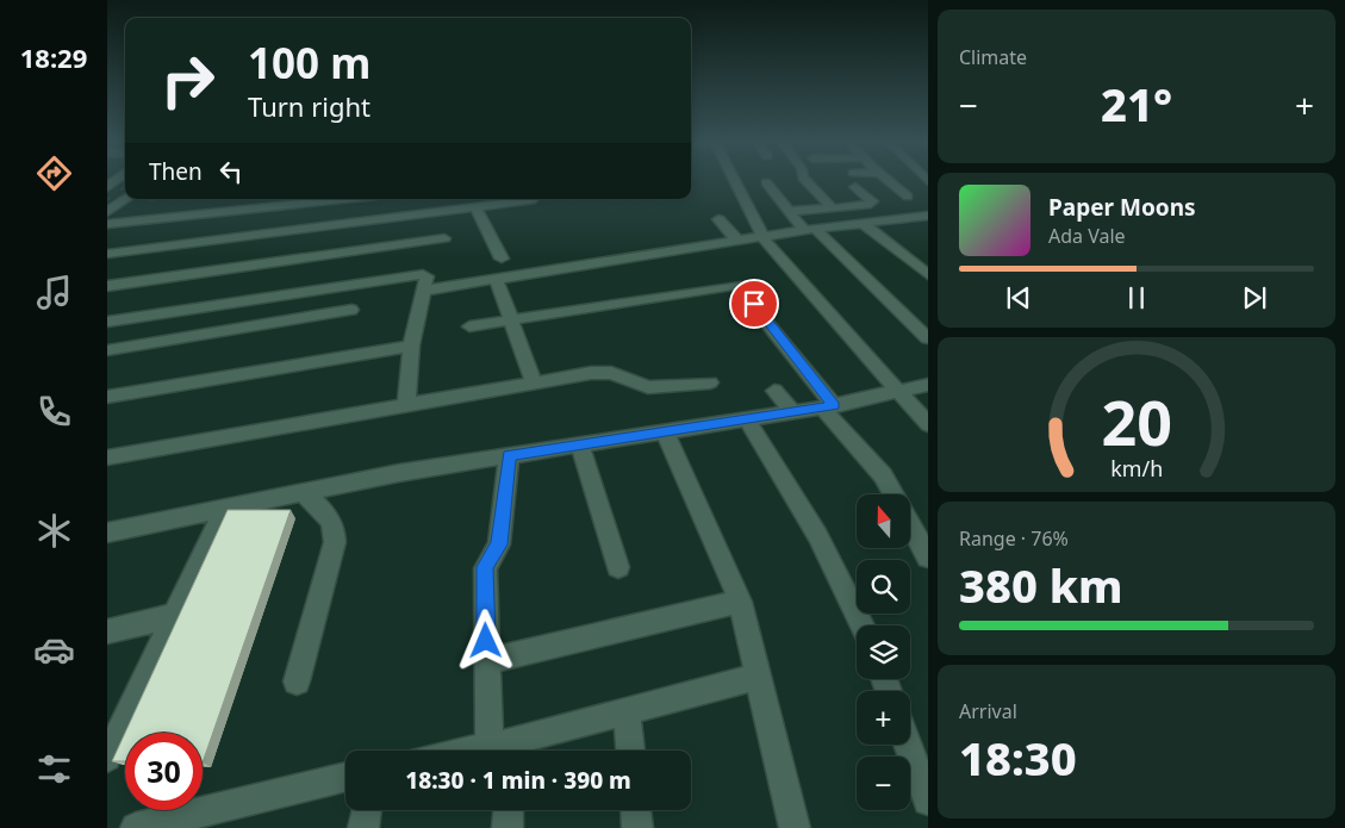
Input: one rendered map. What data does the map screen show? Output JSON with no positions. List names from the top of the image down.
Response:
{
  "north": "top",
  "page": {
    "tabs": "18:29",
    "tile": [
      "Climate",
      ["Range · 76%", "380 km"],
      ["Arrival", "18:30"]
    ],
    "turn": ["100 m", "Turn right"],
    "heat": ["−", "21°", "+"],
    "then": "Then",
    "song": ["Paper Moons", "Ada Vale"],
    "map_buttons": ["+", "−"],
    "limit": "30",
    "trip": "18:30 · 1 min · 390 m",
    "gauge": ["20", "km/h"]
  }
}
